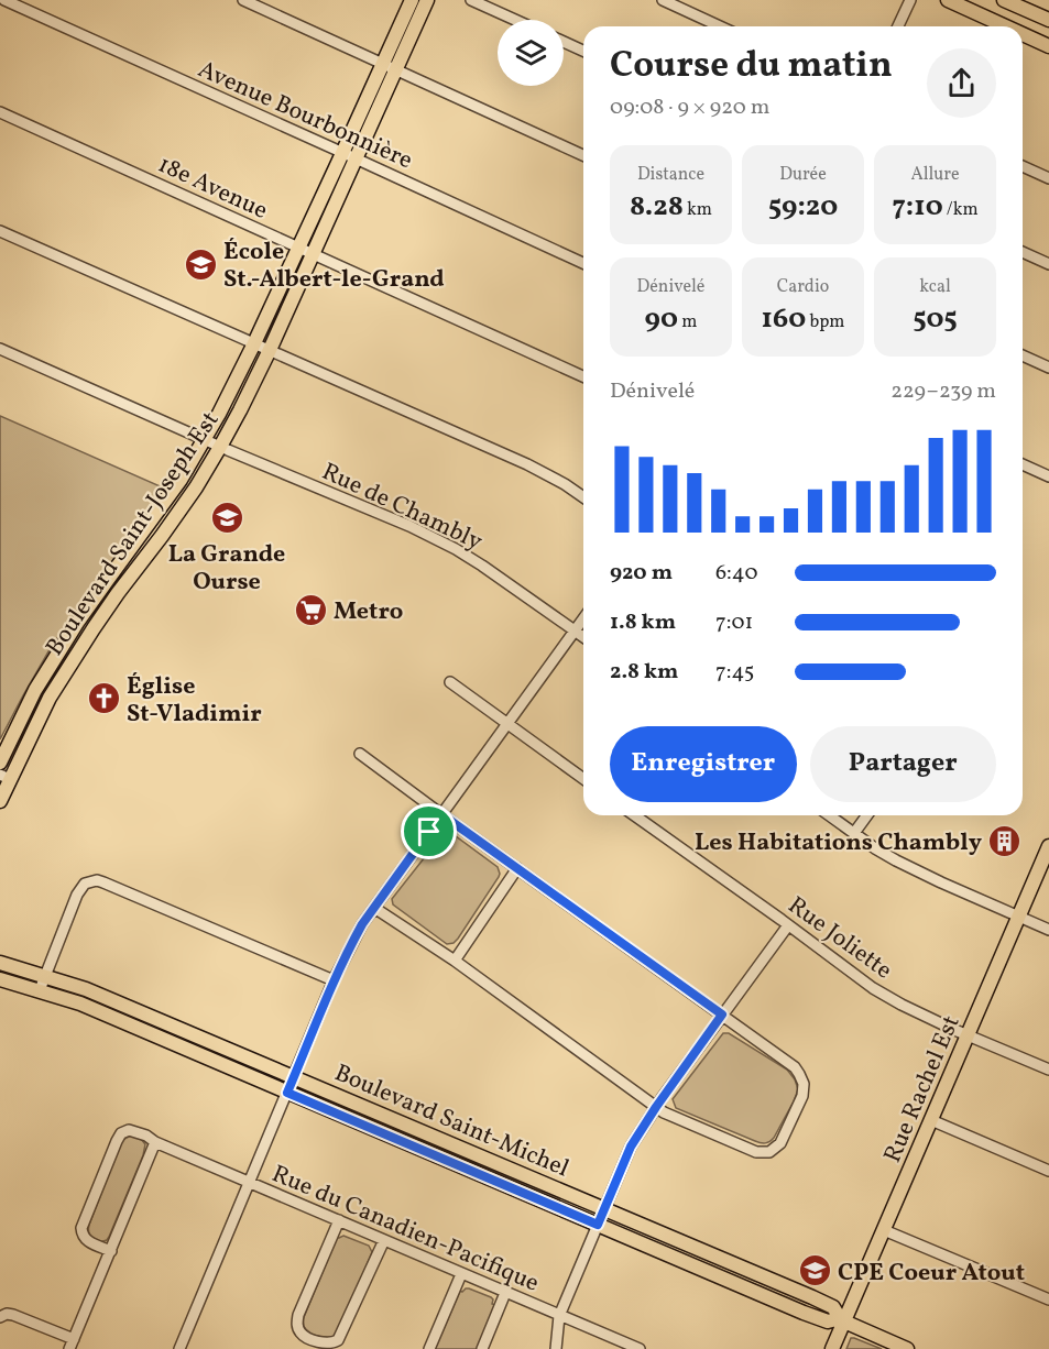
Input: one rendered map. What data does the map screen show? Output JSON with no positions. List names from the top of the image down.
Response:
{
  "streets": {
    "main road": ["Boulevard Saint-Joseph Est", "Rue Rachel Est", "Boulevard Saint-Michel"],
    "street": [
      "Avenue Bourbonnière",
      "18e Avenue",
      "Rue de Chambly",
      "Rue Joliette",
      "Rue du Canadien-Pacifique"
    ]
  },
  "crossings": [
    ["Avenue Bourbonnière", "Boulevard Saint-Joseph Est"],
    ["18e Avenue", "Boulevard Saint-Joseph Est"],
    ["Rue de Chambly", "Boulevard Saint-Joseph Est"],
    ["Rue Joliette", "Rue Rachel Est"],
    ["Rue Rachel Est", "Boulevard Saint-Michel"]
  ],
  "places": {
    "school or university": ["École St.-Albert-le-Grand", "La Grande Ourse", "CPE Coeur Atout"],
    "supermarket": ["Metro"],
    "church": ["Église St-Vladimir"],
    "building": ["Les Habitations Chambly"]
  },
  "page": {
    "heading": ["Course du matin", "09:08 · 9 × 920 m"],
    "stats": [
      ["Distance", "8.28 km"],
      ["Durée", "59:20"],
      ["Allure", "7:10 /km"],
      ["Dénivelé", "90 m"],
      ["Cardio", "160 bpm"],
      ["kcal", "505"]
    ],
    "chart": ["Dénivelé", "229–239 m"],
    "list": [
      {
        "name": "920 m",
        "note": "6:40"
      },
      {
        "name": "1.8 km",
        "note": "7:01"
      },
      {
        "name": "2.8 km",
        "note": "7:45"
      }
    ],
    "buttons": ["Enregistrer", "Partager"]
  }
}
